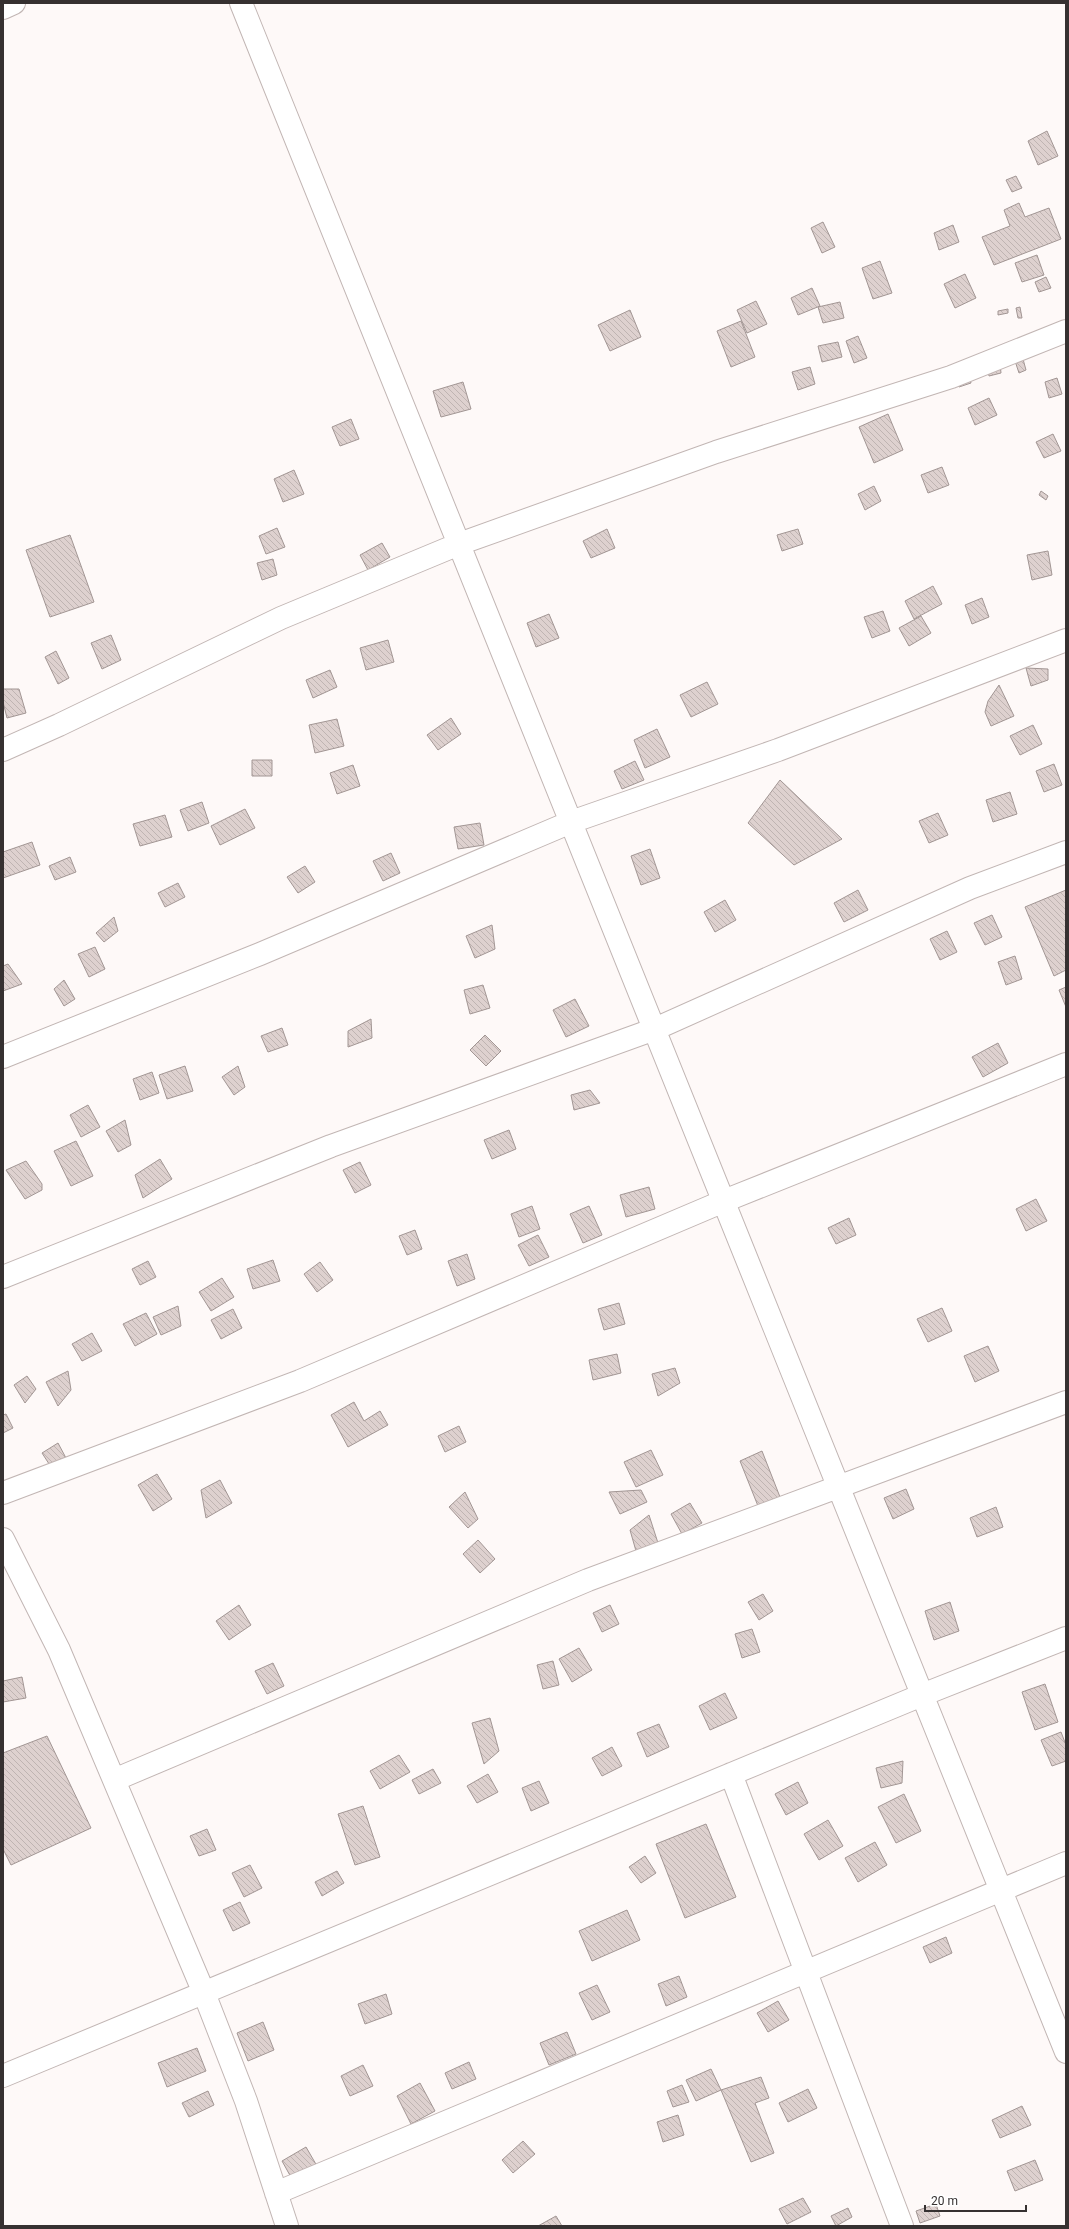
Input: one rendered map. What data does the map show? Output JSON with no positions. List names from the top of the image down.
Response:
{
  "scale_bar": "20 m"
}
